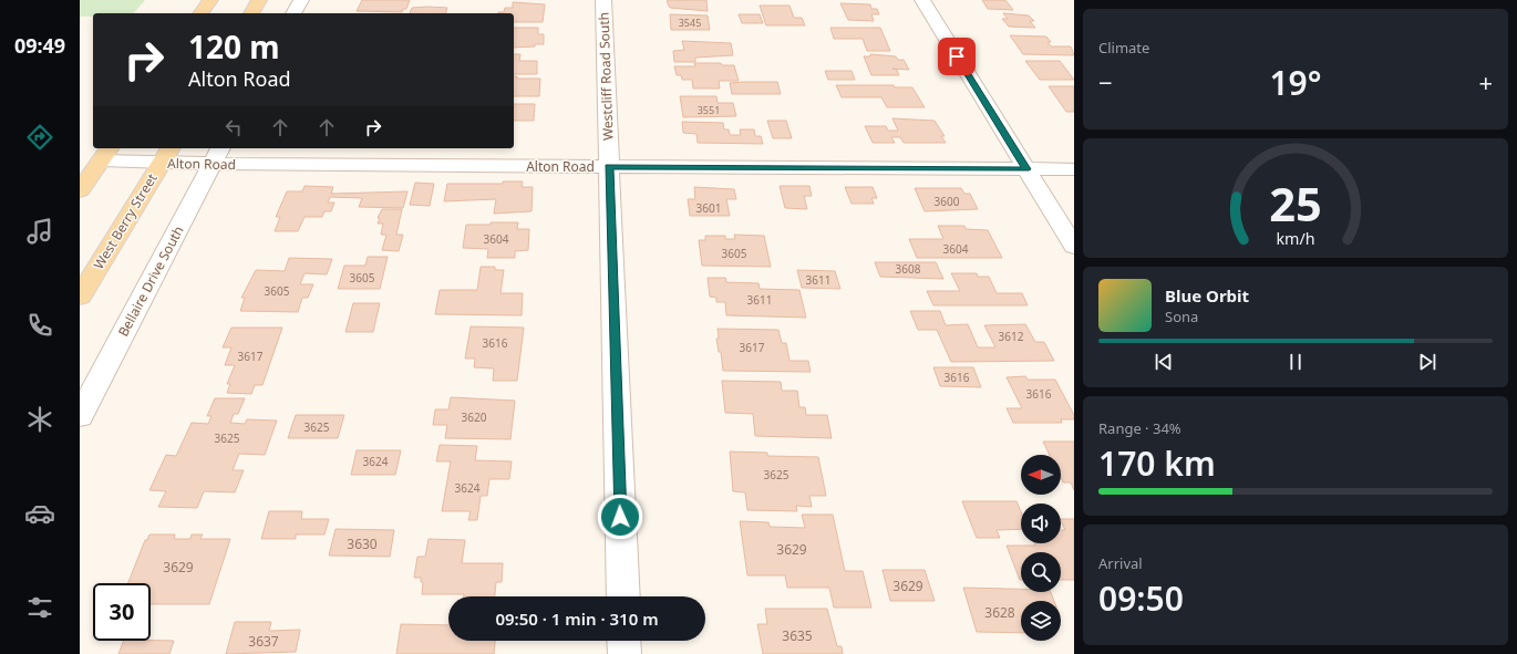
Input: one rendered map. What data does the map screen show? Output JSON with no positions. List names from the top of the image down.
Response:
{
  "streets": {
    "main road": ["West Berry Street"],
    "street": ["Westcliff Road South", "Alton Road", "Bellaire Drive South"]
  },
  "crossings": [
    ["Westcliff Road South", "Alton Road"],
    ["Alton Road", "West Berry Street"],
    ["Alton Road", "Bellaire Drive South"]
  ],
  "house_numbers": [
    "3545",
    "3551",
    "3600",
    "3601",
    "3604",
    "3604",
    "3605",
    "3608",
    "3605",
    "3611",
    "3605",
    "3611",
    "3612",
    "3616",
    "3617",
    "3617",
    "3616",
    "3616",
    "3620",
    "3625",
    "3625",
    "3624",
    "3625",
    "3624",
    "3630",
    "3629",
    "3629",
    "3629",
    "3628",
    "3635",
    "3637"
  ],
  "north": "left",
  "page": {
    "tabs": "09:49",
    "tile": [
      "Climate",
      ["Range · 34%", "170 km"],
      ["Arrival", "09:50"]
    ],
    "turn": ["120 m", "Alton Road"],
    "heat": ["−", "19°", "+"],
    "song": ["Blue Orbit", "Sona"],
    "limit": "30",
    "trip": "09:50 · 1 min · 310 m",
    "gauge": ["25", "km/h"]
  }
}
